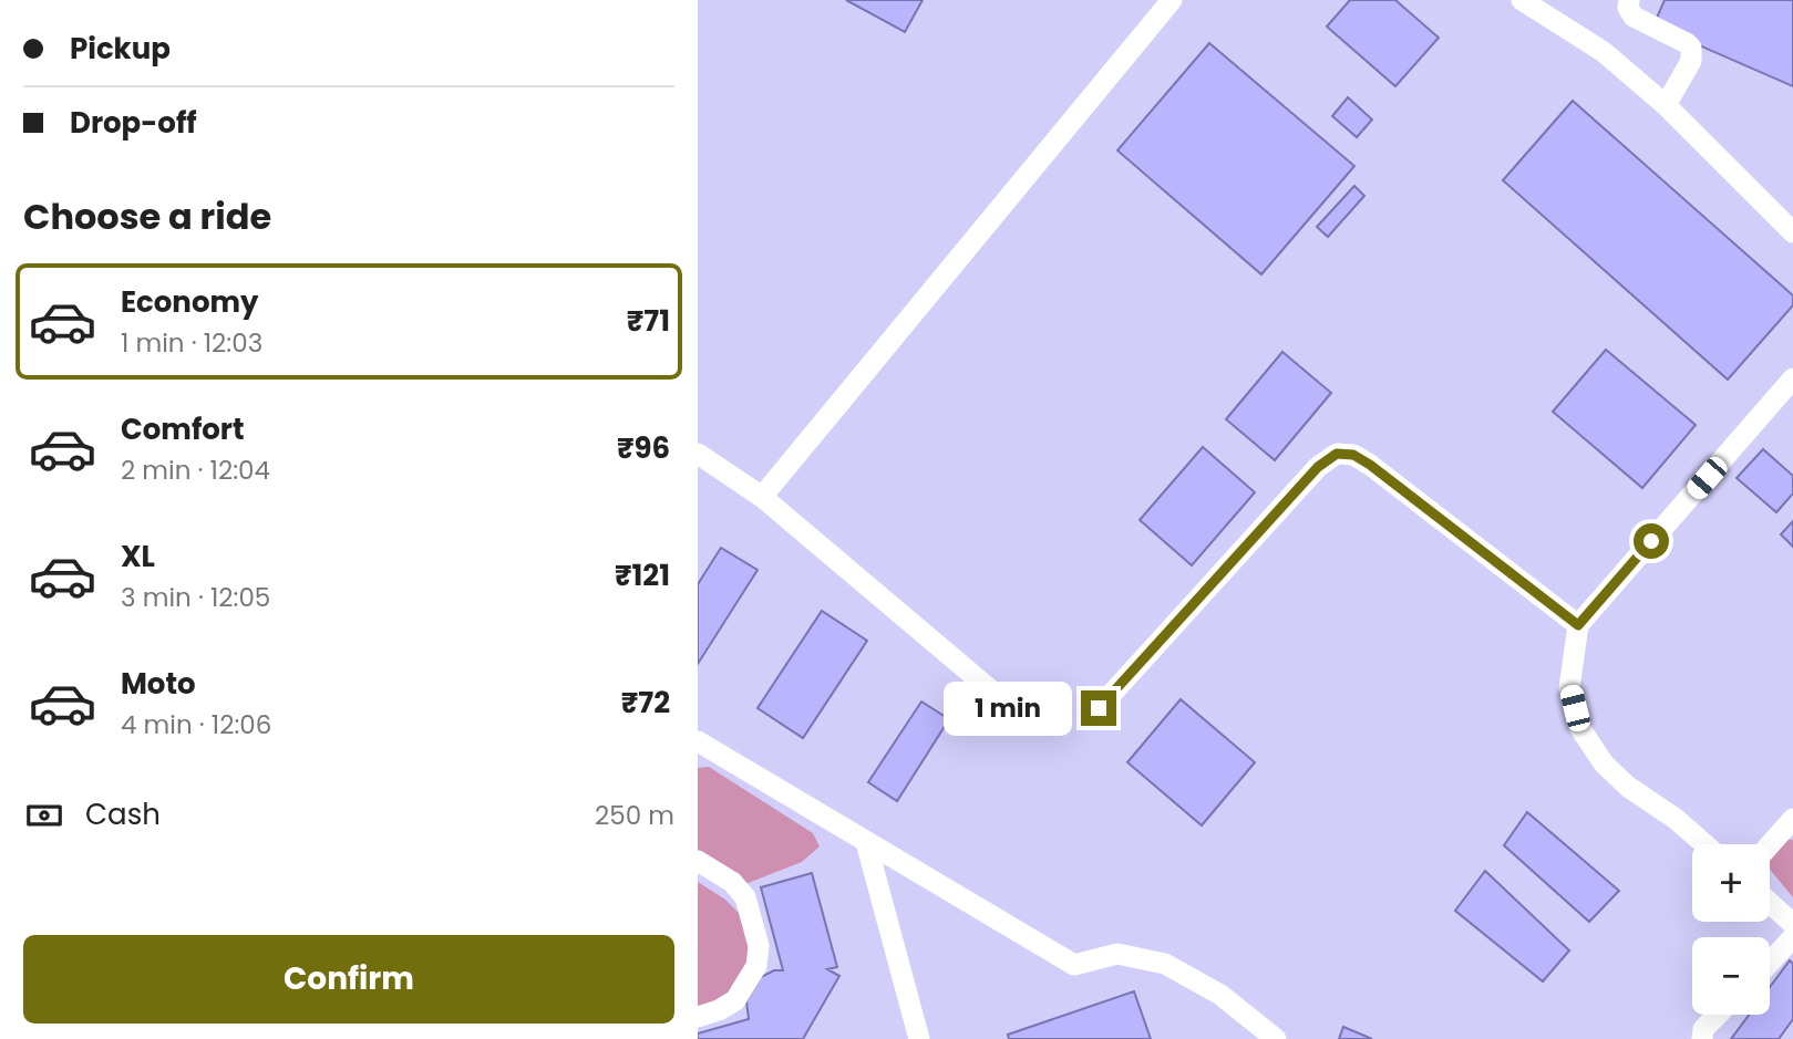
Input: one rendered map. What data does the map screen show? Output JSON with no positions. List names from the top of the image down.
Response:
{
  "page": {
    "banner": ["Pickup", "Drop-off"],
    "heading": "Choose a ride",
    "list": [
      {
        "name": "Economy",
        "note": "1 min · 12:03",
        "value": "₹71"
      },
      {
        "name": "Comfort",
        "note": "2 min · 12:04",
        "value": "₹96"
      },
      {
        "name": "XL",
        "note": "3 min · 12:05",
        "value": "₹121"
      },
      {
        "name": "Moto",
        "note": "4 min · 12:06",
        "value": "₹72"
      }
    ],
    "bubble": "1 min",
    "pay": ["Cash", "250 m"],
    "map_buttons": ["+", "−"],
    "buttons": "Confirm"
  }
}
